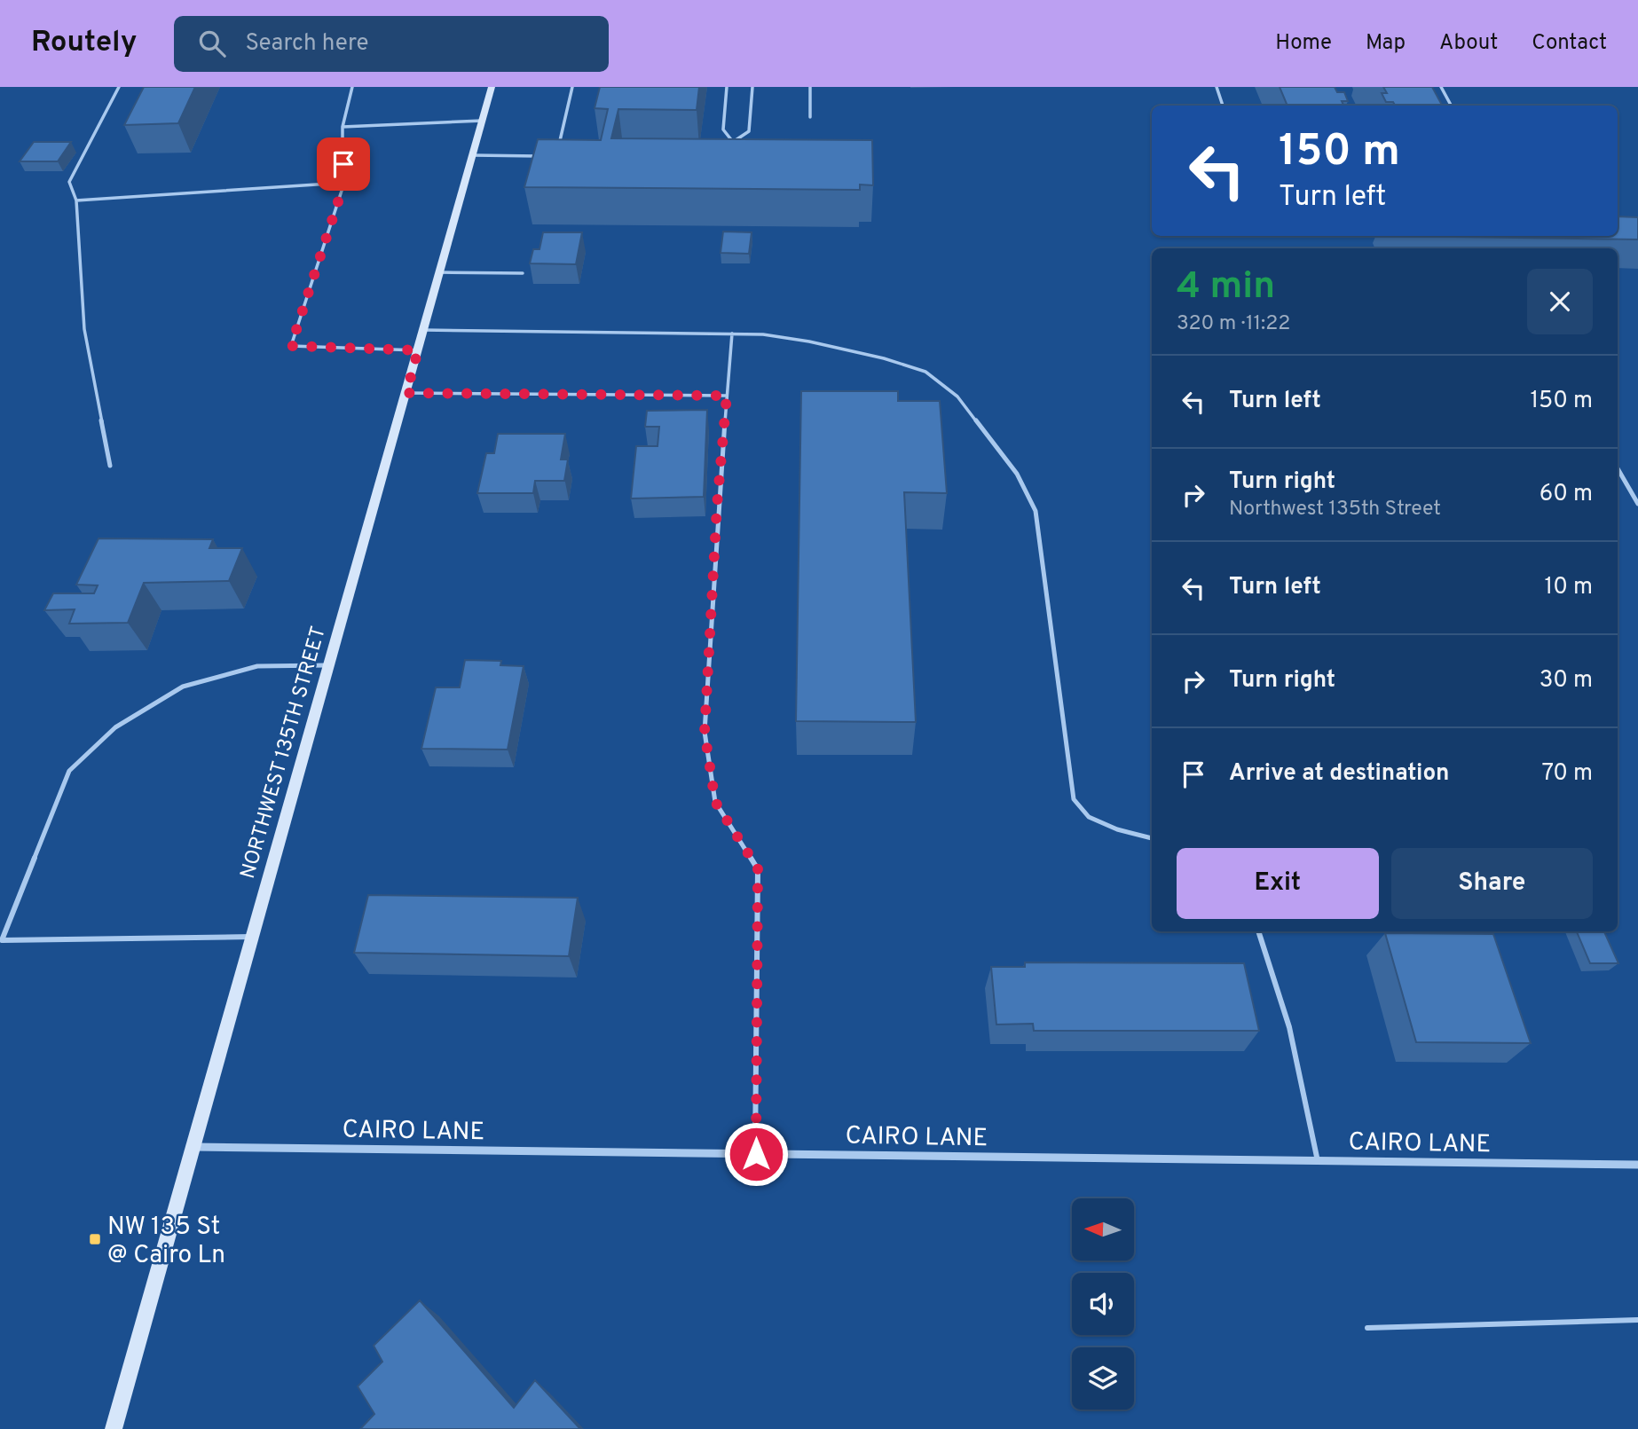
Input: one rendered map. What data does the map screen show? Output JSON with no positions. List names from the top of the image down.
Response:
{
  "streets": {
    "main road": ["NORTHWEST 135TH STREET"],
    "street": ["CAIRO LANE"]
  },
  "crossings": [
    ["NORTHWEST 135TH STREET", "CAIRO LANE"]
  ],
  "places": {
    "transit": ["NW 135 St @ Cairo Ln"]
  },
  "north": "left",
  "page": {
    "header": "Routely",
    "search": "Search here",
    "nav": [
      "Home",
      "Map",
      "About",
      "Contact"
    ],
    "turn": ["150 m", "Turn left"],
    "heading": ["4 min", "320 m · 11:22"],
    "list": [
      {
        "name": "Turn left",
        "value": "150 m"
      },
      {
        "name": "Turn right",
        "note": "Northwest 135th Street",
        "value": "60 m"
      },
      {
        "name": "Turn left",
        "value": "10 m"
      },
      {
        "name": "Turn right",
        "value": "30 m"
      },
      {
        "name": "Arrive at destination",
        "value": "70 m"
      }
    ],
    "buttons": ["Exit", "Share"]
  }
}
